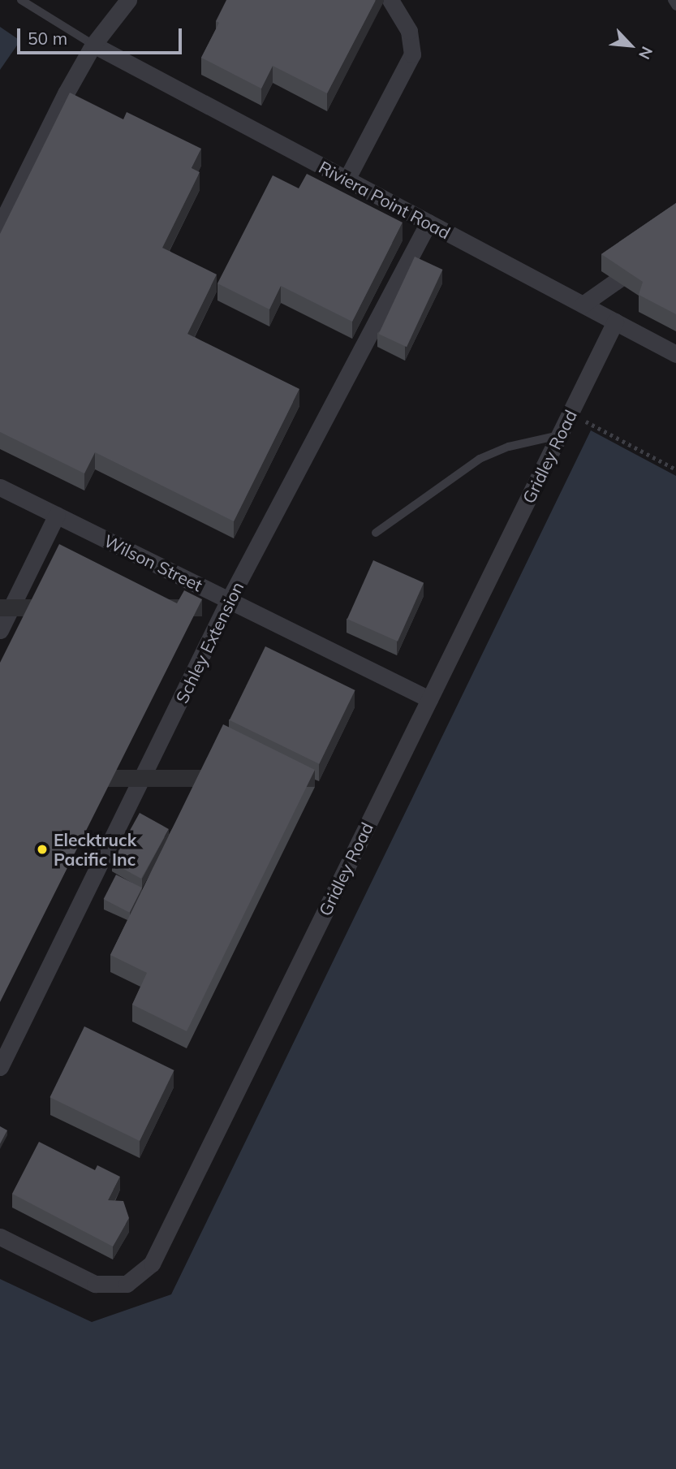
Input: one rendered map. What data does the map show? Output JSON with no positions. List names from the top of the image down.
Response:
{
  "streets": {
    "street": [
      "Riviera Point Road",
      "Gridley Road",
      "Wilson Street",
      "Schley Extension"
    ]
  },
  "crossings": [
    ["Riviera Point Road", "Gridley Road"],
    ["Riviera Point Road", "Schley Extension"],
    ["Gridley Road", "Wilson Street"],
    ["Wilson Street", "Schley Extension"]
  ],
  "places": ["Elecktruck Pacific Inc"],
  "scale_bar": "50 m",
  "north": "bottom right"
}
